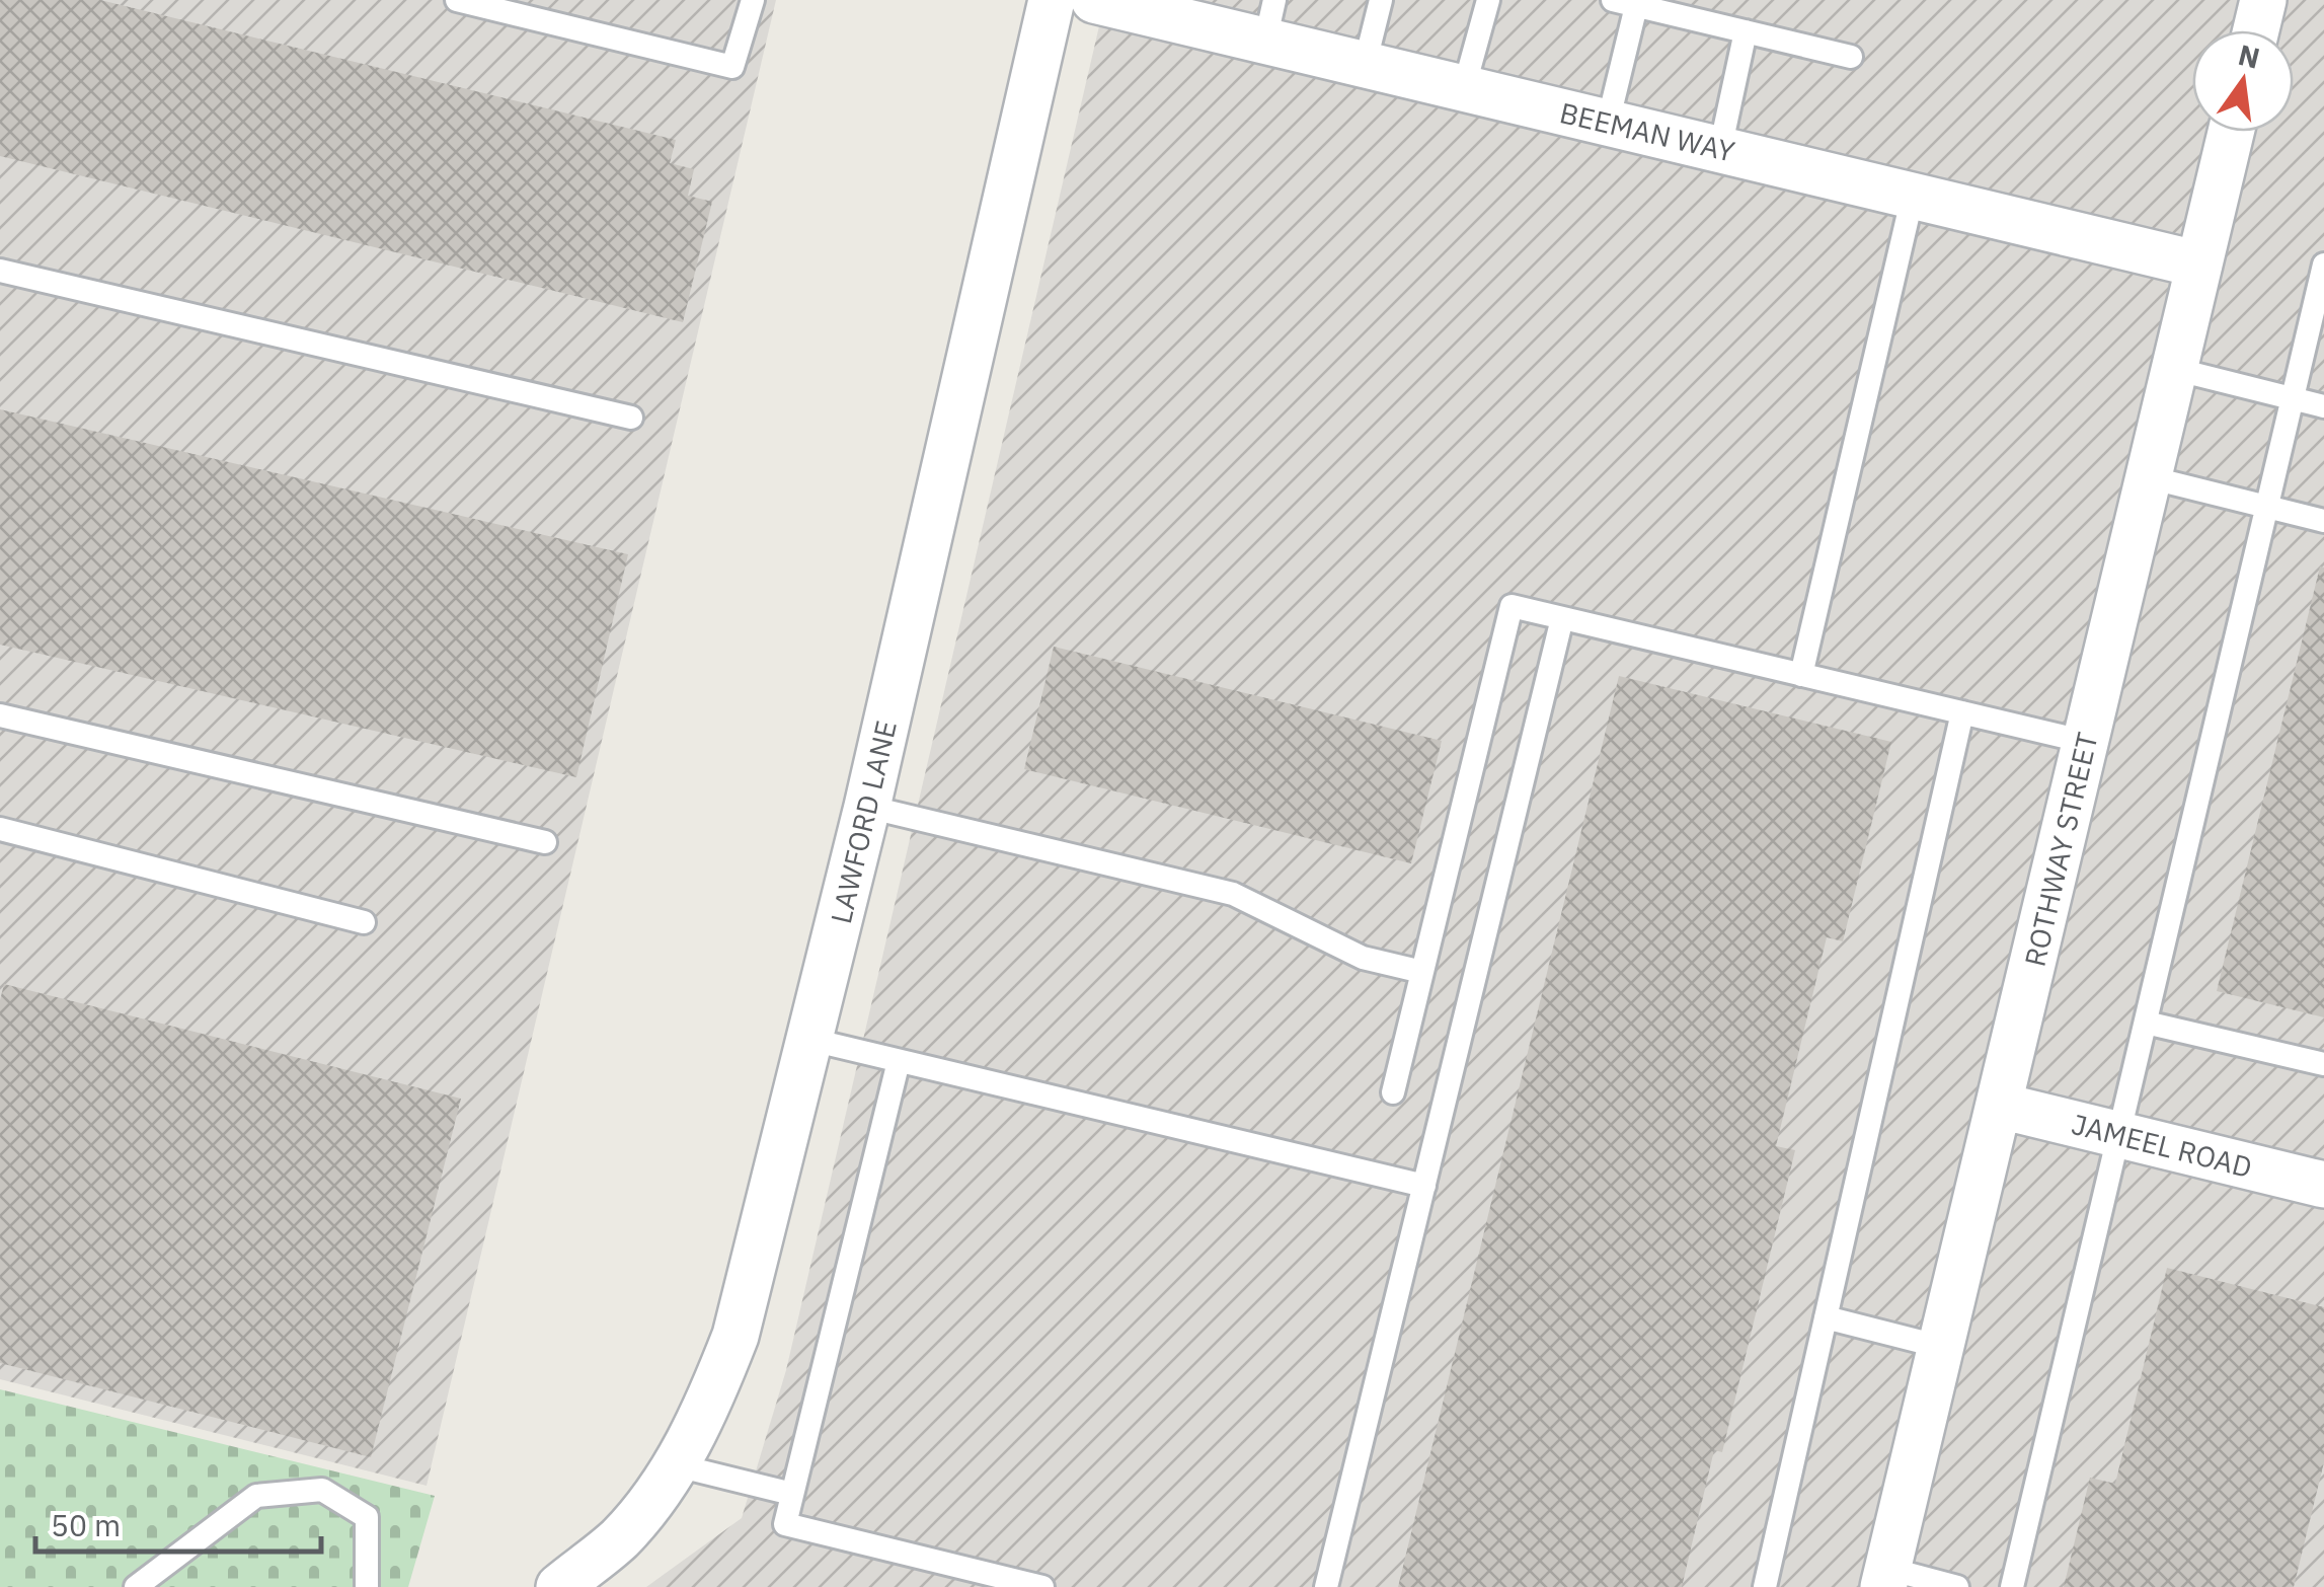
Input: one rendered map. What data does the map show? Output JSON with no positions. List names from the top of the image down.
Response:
{
  "streets": {
    "street": [
      "BEEMAN WAY",
      "LAWFORD LANE",
      "ROTHWAY STREET",
      "JAMEEL ROAD"
    ]
  },
  "crossings": [
    ["BEEMAN WAY", "ROTHWAY STREET"],
    ["ROTHWAY STREET", "JAMEEL ROAD"]
  ],
  "scale_bar": "50 m",
  "north": "top"
}
